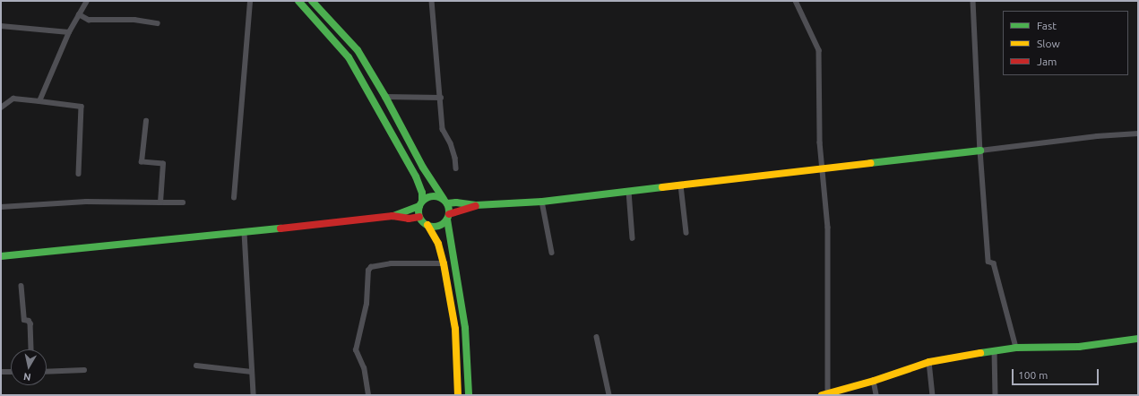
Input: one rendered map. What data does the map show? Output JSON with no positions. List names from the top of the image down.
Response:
{
  "legend": ["Fast", "Slow", "Jam"],
  "scale_bar": "100 m",
  "north": "bottom"
}
